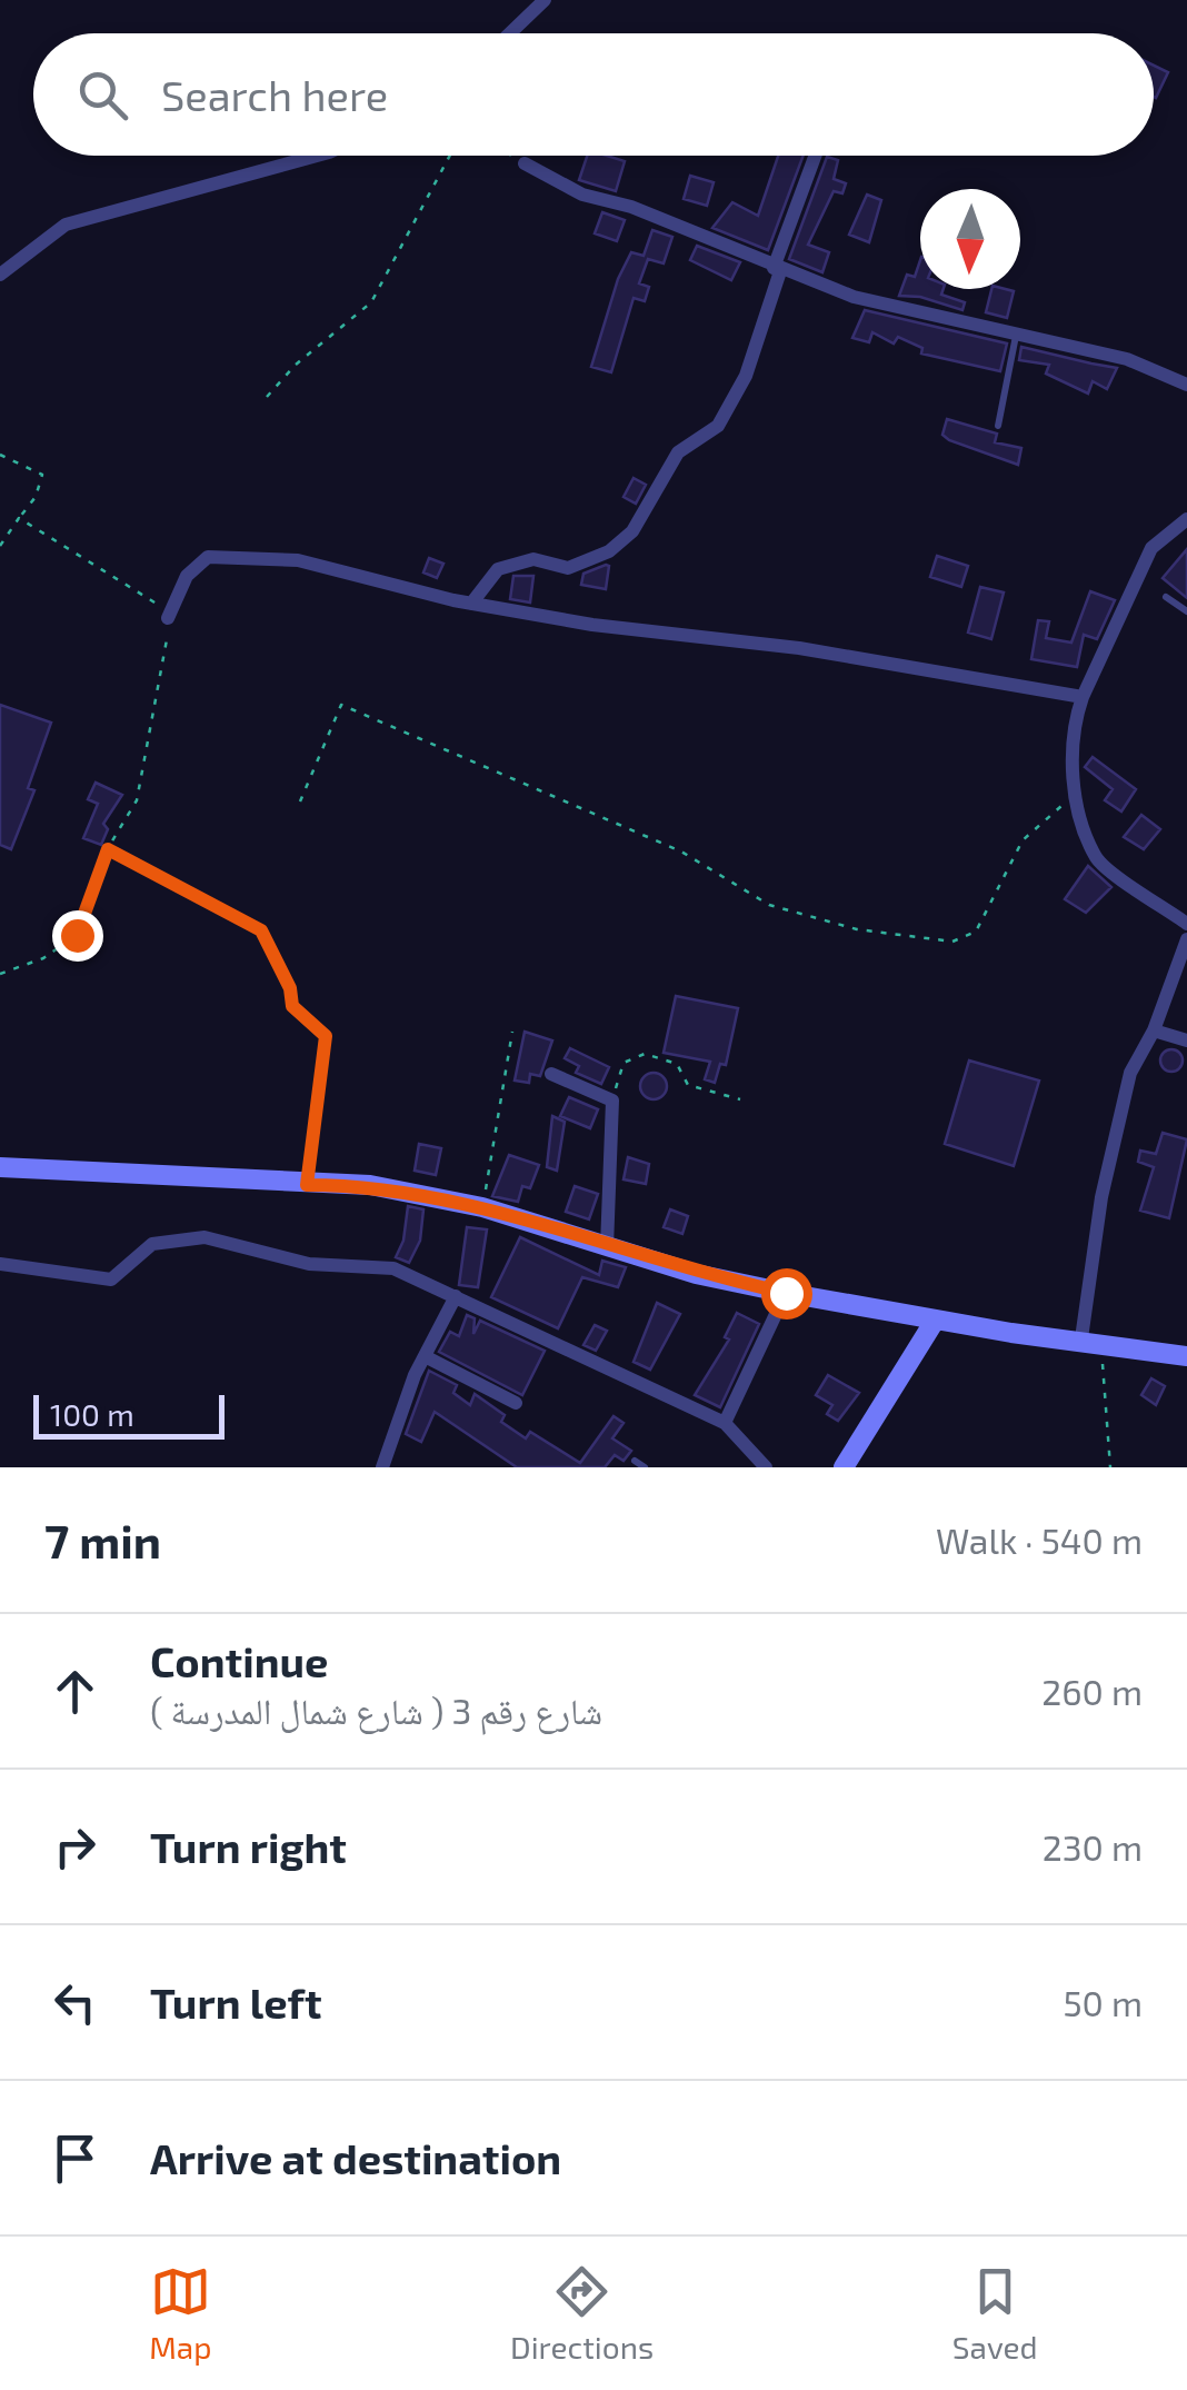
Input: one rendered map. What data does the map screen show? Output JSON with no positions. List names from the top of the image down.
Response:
{
  "scale_bar": "100 m",
  "north": "bottom",
  "page": {
    "search": "Search here",
    "scale": "100 m",
    "heading": ["7 min", "Walk · 540 m"],
    "list": [
      ["Continue", "شارع رقم 3 ( شارع شمال المدرسة )", "260 m"],
      ["Turn right", "230 m"],
      ["Turn left", "50 m"],
      "Arrive at destination"
    ],
    "nav": ["Map", "Directions", "Saved"]
  }
}
